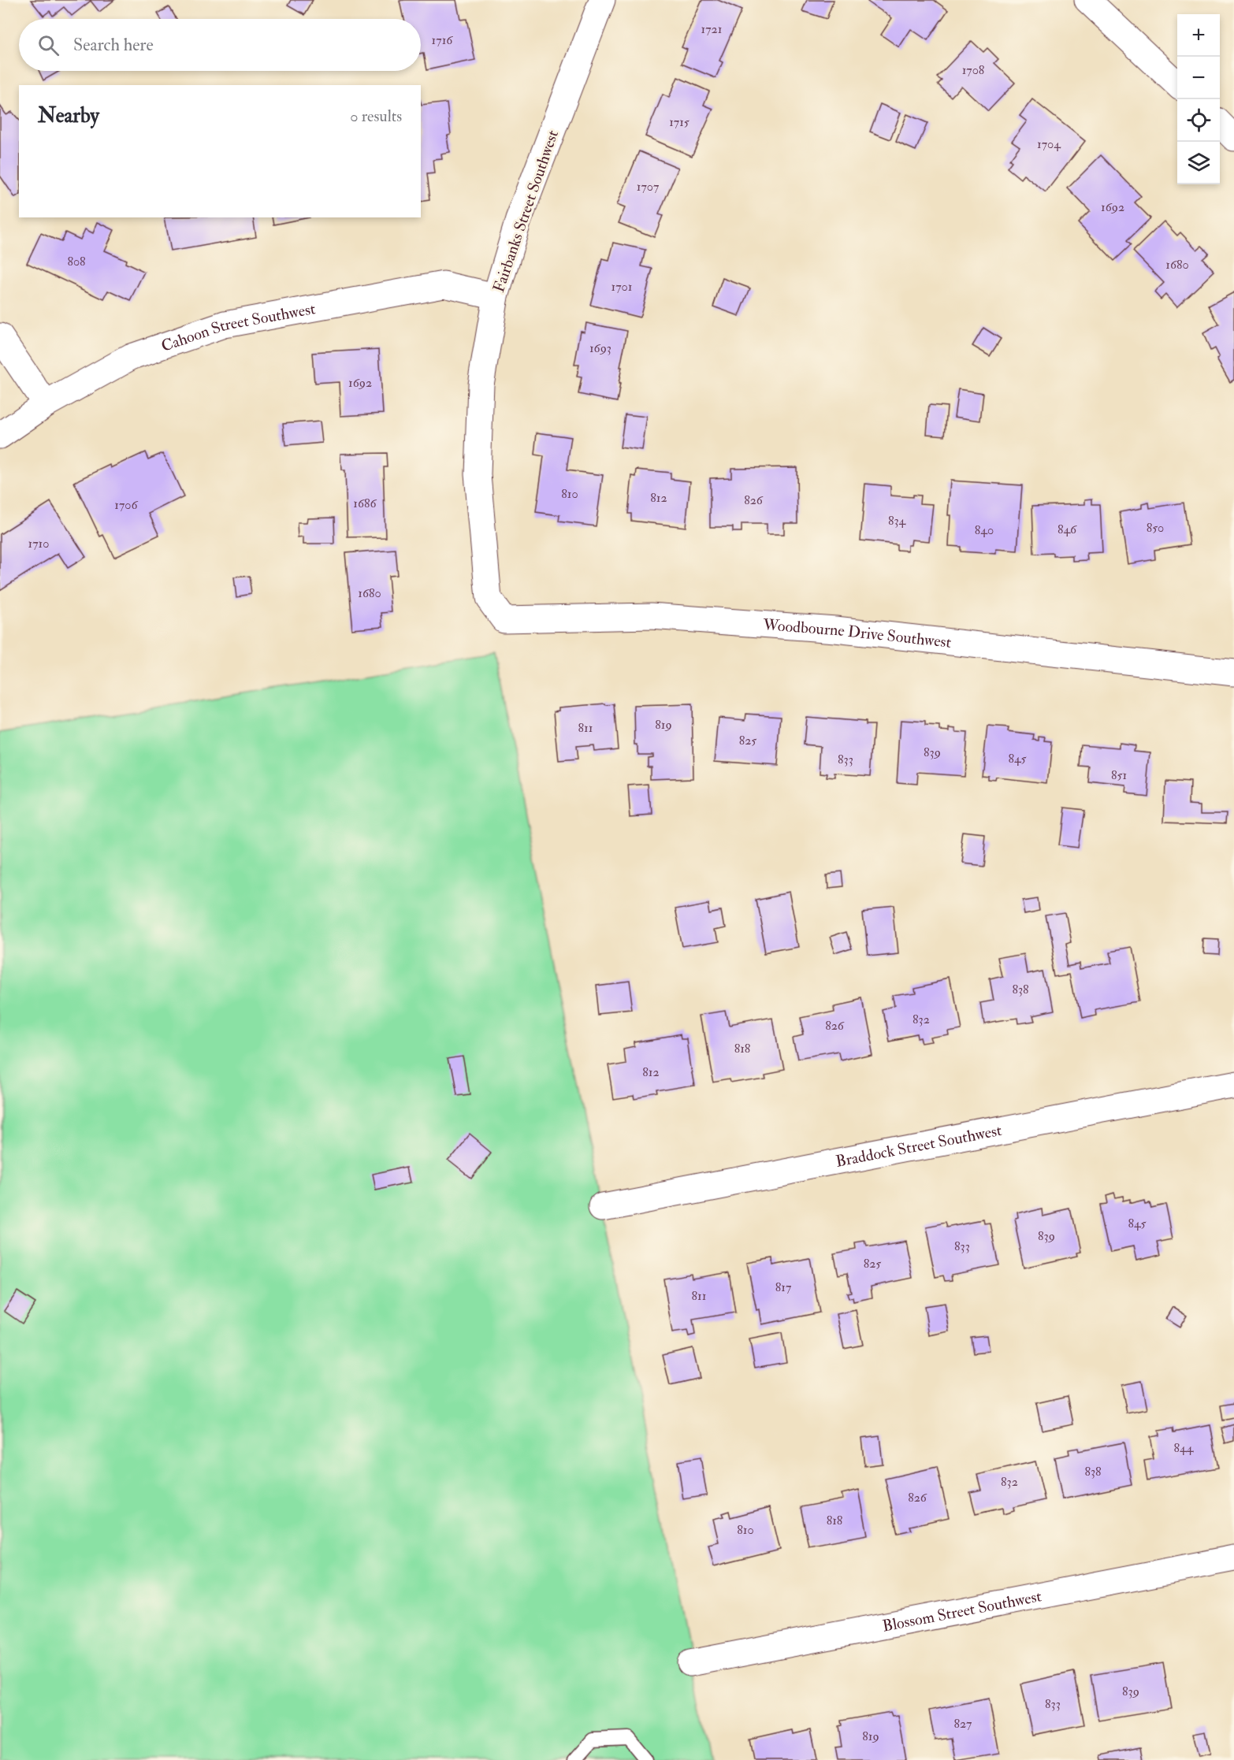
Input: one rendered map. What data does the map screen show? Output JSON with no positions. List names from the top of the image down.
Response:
{
  "streets": {
    "street": [
      "Fairbanks Street Southwest",
      "Cahoon Street Southwest",
      "Woodbourne Drive Southwest",
      "Braddock Street Southwest",
      "Blossom Street Southwest"
    ]
  },
  "crossings": [
    ["Fairbanks Street Southwest", "Cahoon Street Southwest"],
    ["Fairbanks Street Southwest", "Woodbourne Drive Southwest"]
  ],
  "house_numbers": [
    "1721",
    "1716",
    "1708",
    "1715",
    "1704",
    "1707",
    "1692",
    "808",
    "1680",
    "1701",
    "1693",
    "1692",
    "810",
    "812",
    "826",
    "1686",
    "1706",
    "834",
    "850",
    "846",
    "840",
    "1710",
    "1680",
    "819",
    "811",
    "825",
    "839",
    "845",
    "833",
    "851",
    "838",
    "832",
    "826",
    "818",
    "812",
    "845",
    "839",
    "833",
    "825",
    "817",
    "811",
    "844",
    "838",
    "832",
    "826",
    "818",
    "810",
    "839",
    "833",
    "827",
    "819"
  ],
  "page": {
    "map_buttons": ["+", "−"],
    "search": "Search here",
    "heading": ["Nearby", "0 results"]
  }
}
